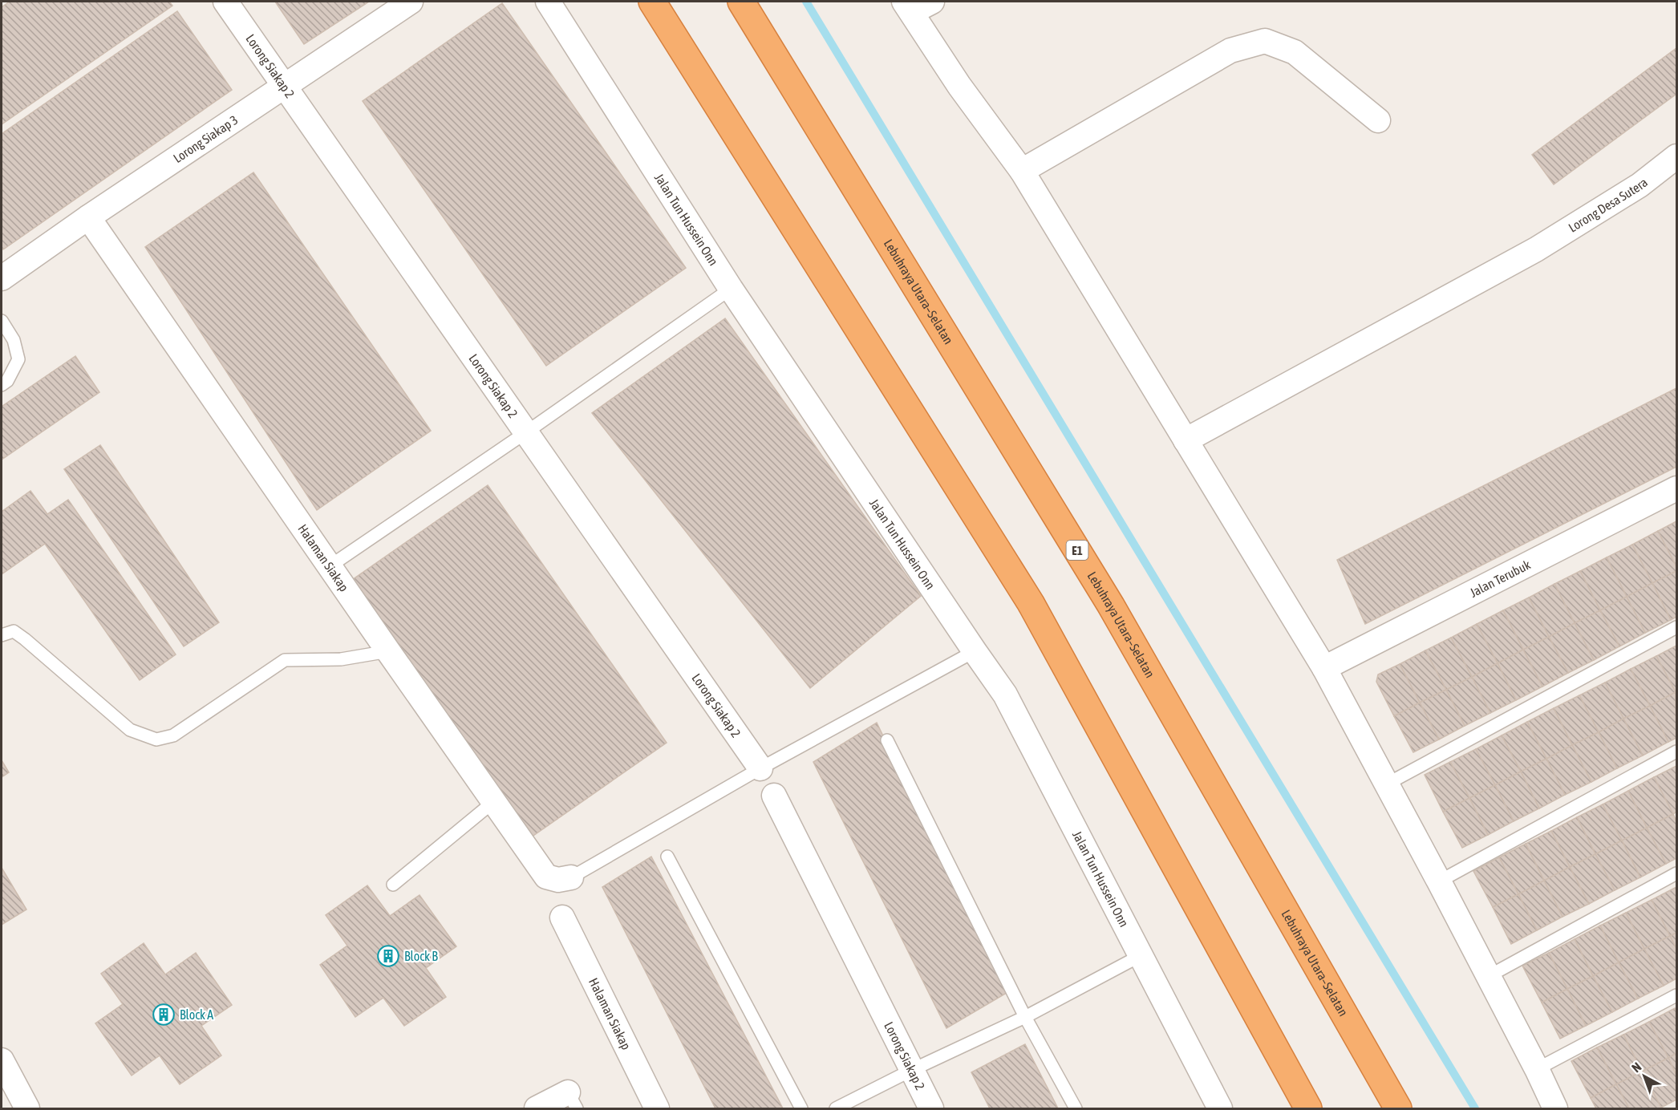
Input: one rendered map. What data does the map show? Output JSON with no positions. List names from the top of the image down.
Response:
{
  "streets": {
    "highway": ["Lebuhraya Utara–Selatan", "E1"],
    "street": [
      "Lorong Siakap 2",
      "Lorong Siakap 3",
      "Lorong Desa Sutera",
      "Jalan Tun Hussein Onn",
      "Halaman Siakap",
      "Jalan Terubuk"
    ]
  },
  "crossings": [
    ["Lorong Siakap 2", "Lorong Siakap 3"],
    ["Lorong Siakap 3", "Halaman Siakap"]
  ],
  "places": {
    "building": ["Block B", "Block A"]
  },
  "north": "top left"
}
